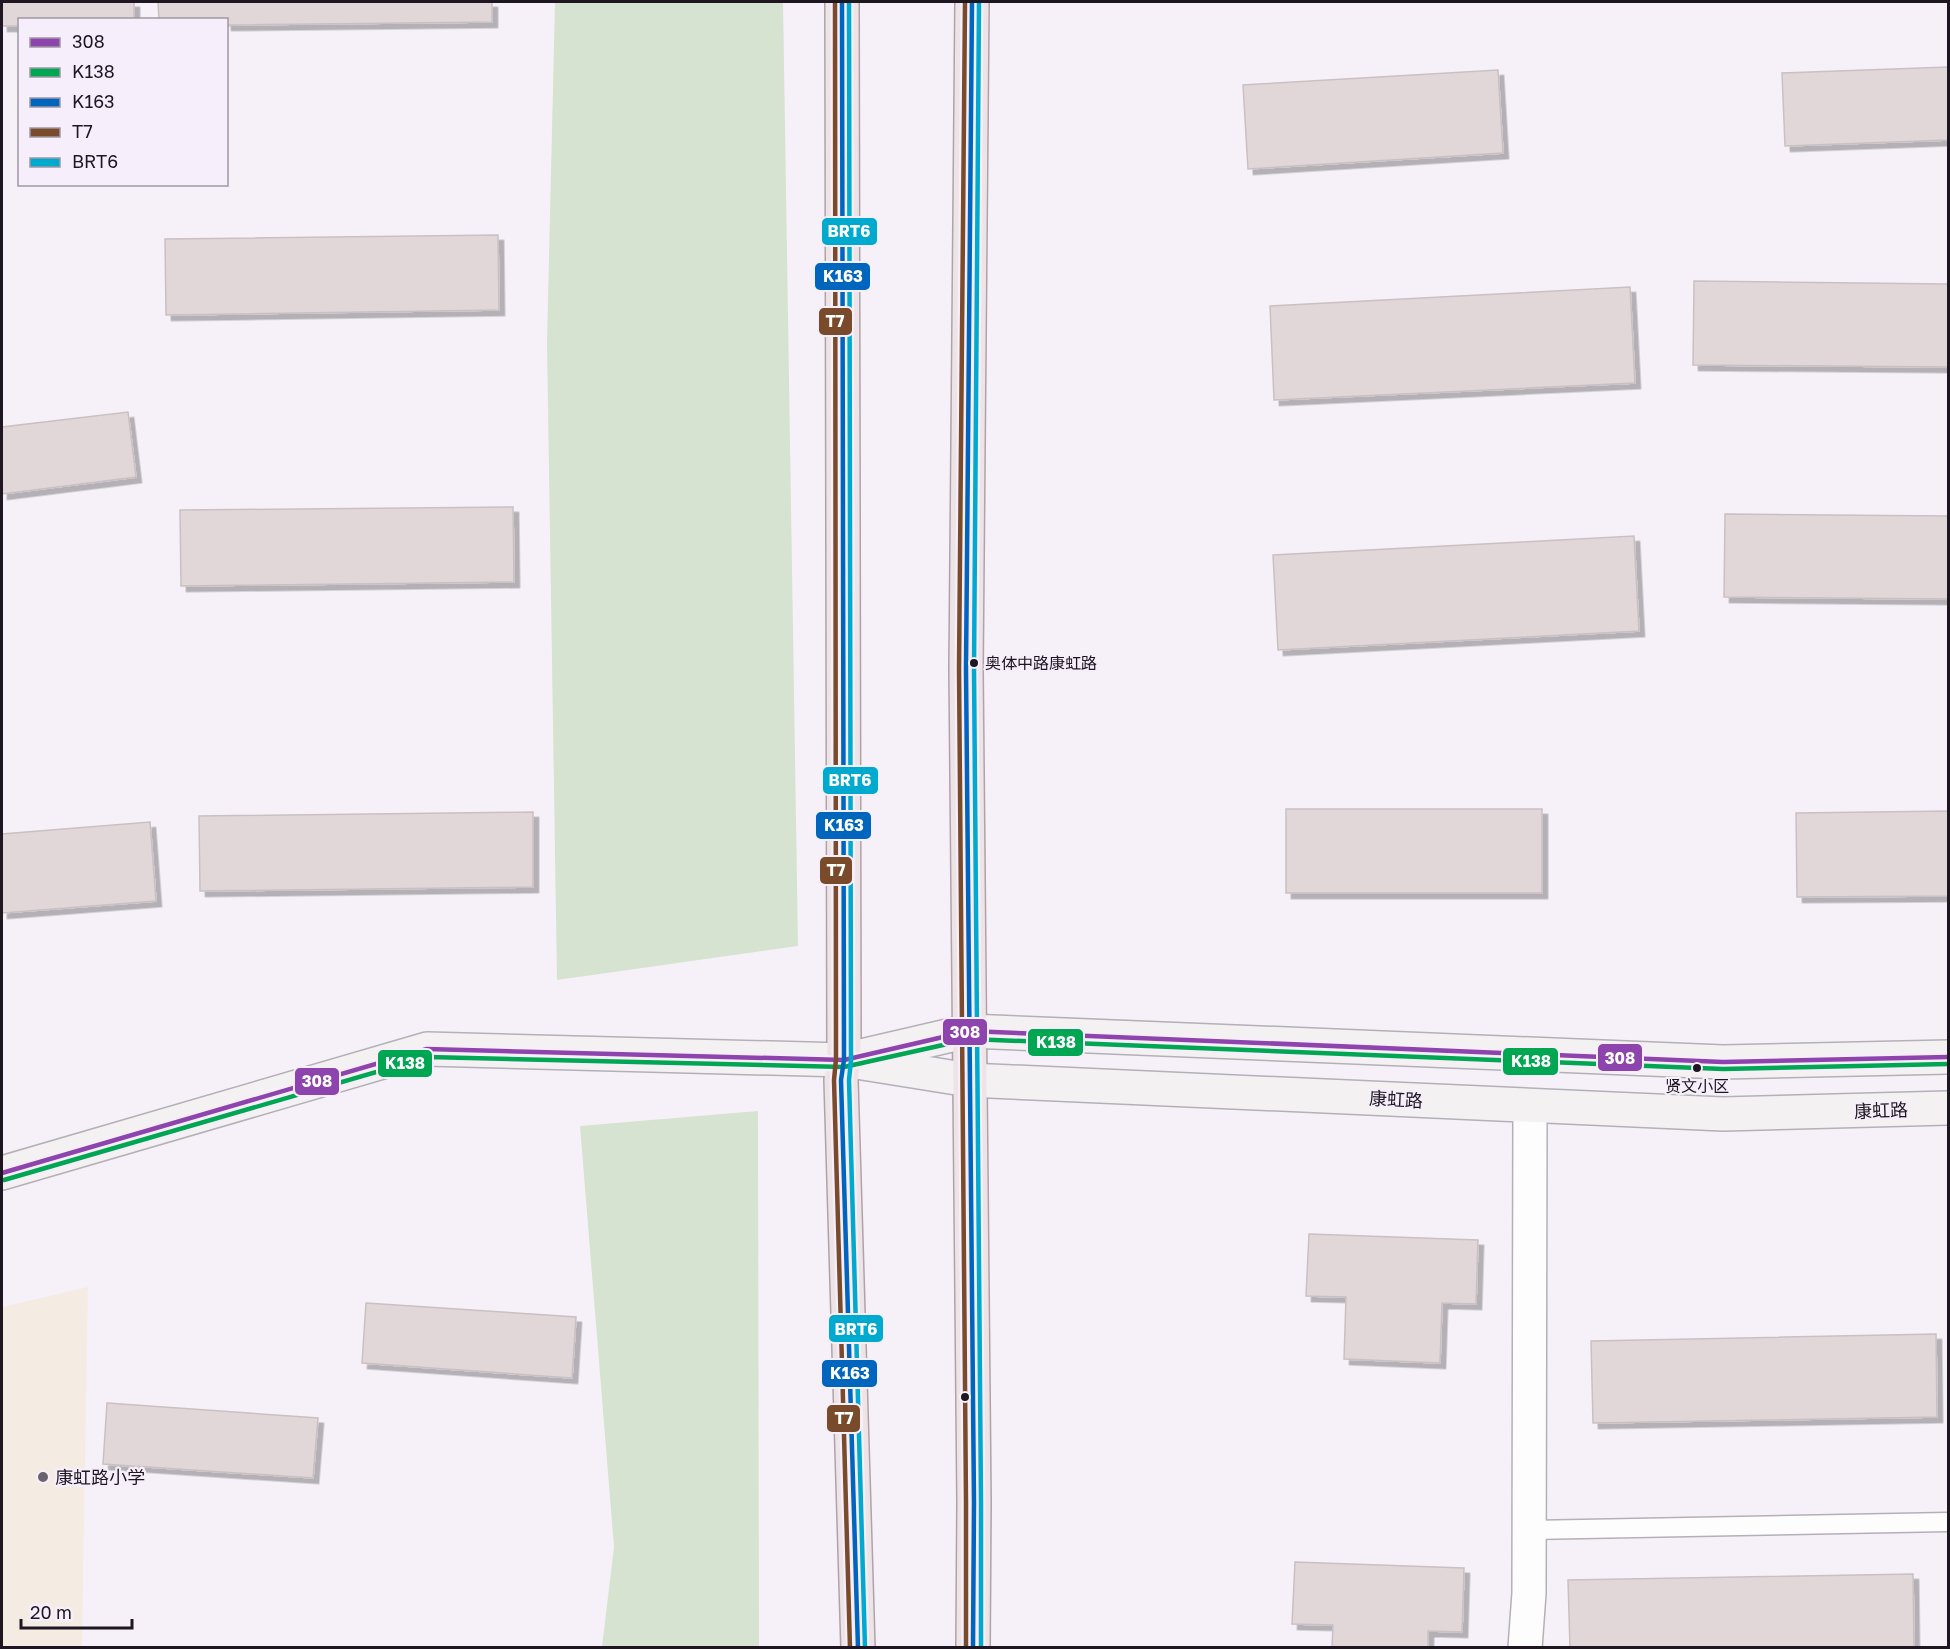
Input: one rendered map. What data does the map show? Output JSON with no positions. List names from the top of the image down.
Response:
{
  "streets": {
    "main road": ["康虹路"]
  },
  "places": ["奥体中路康虹路", "贤文小区", "康虹路小学"],
  "lines": [
    "transit line K163",
    "transit line T7",
    "transit line BRT6",
    "transit line 308",
    "transit line K138"
  ],
  "legend": [
    "308",
    "K138",
    "K163",
    "T7",
    "BRT6"
  ],
  "scale_bar": "20 m"
}
